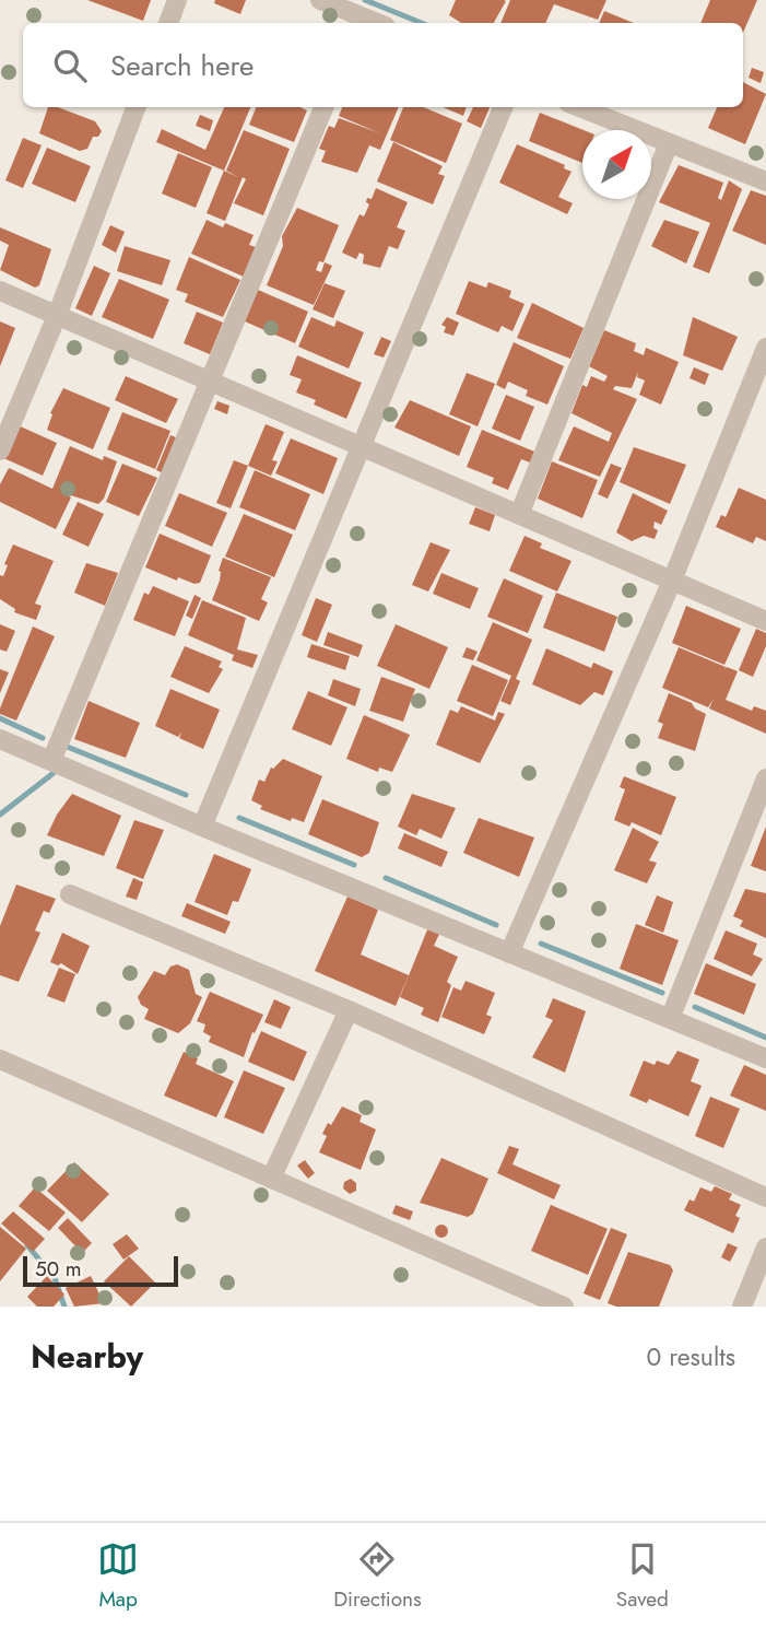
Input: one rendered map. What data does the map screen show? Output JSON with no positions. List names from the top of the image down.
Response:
{
  "scale_bar": "50 m",
  "north": "top right",
  "page": {
    "search": "Search here",
    "scale": "50 m",
    "heading": ["Nearby", "0 results"],
    "nav": ["Map", "Directions", "Saved"]
  }
}
